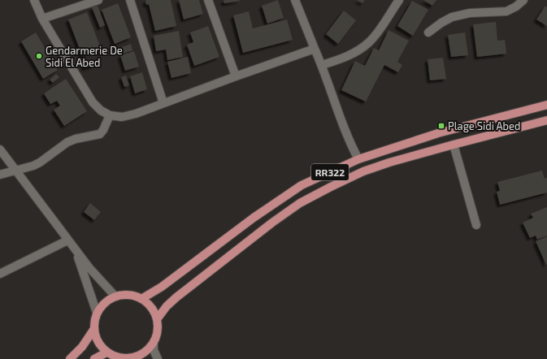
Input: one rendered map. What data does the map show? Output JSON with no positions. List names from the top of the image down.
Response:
{
  "streets": {
    "main road": ["RR322"]
  },
  "places": {
    "other": ["Gendarmerie De Sidi El Abed"],
    "transit": ["Plage Sidi Abed"]
  }
}
